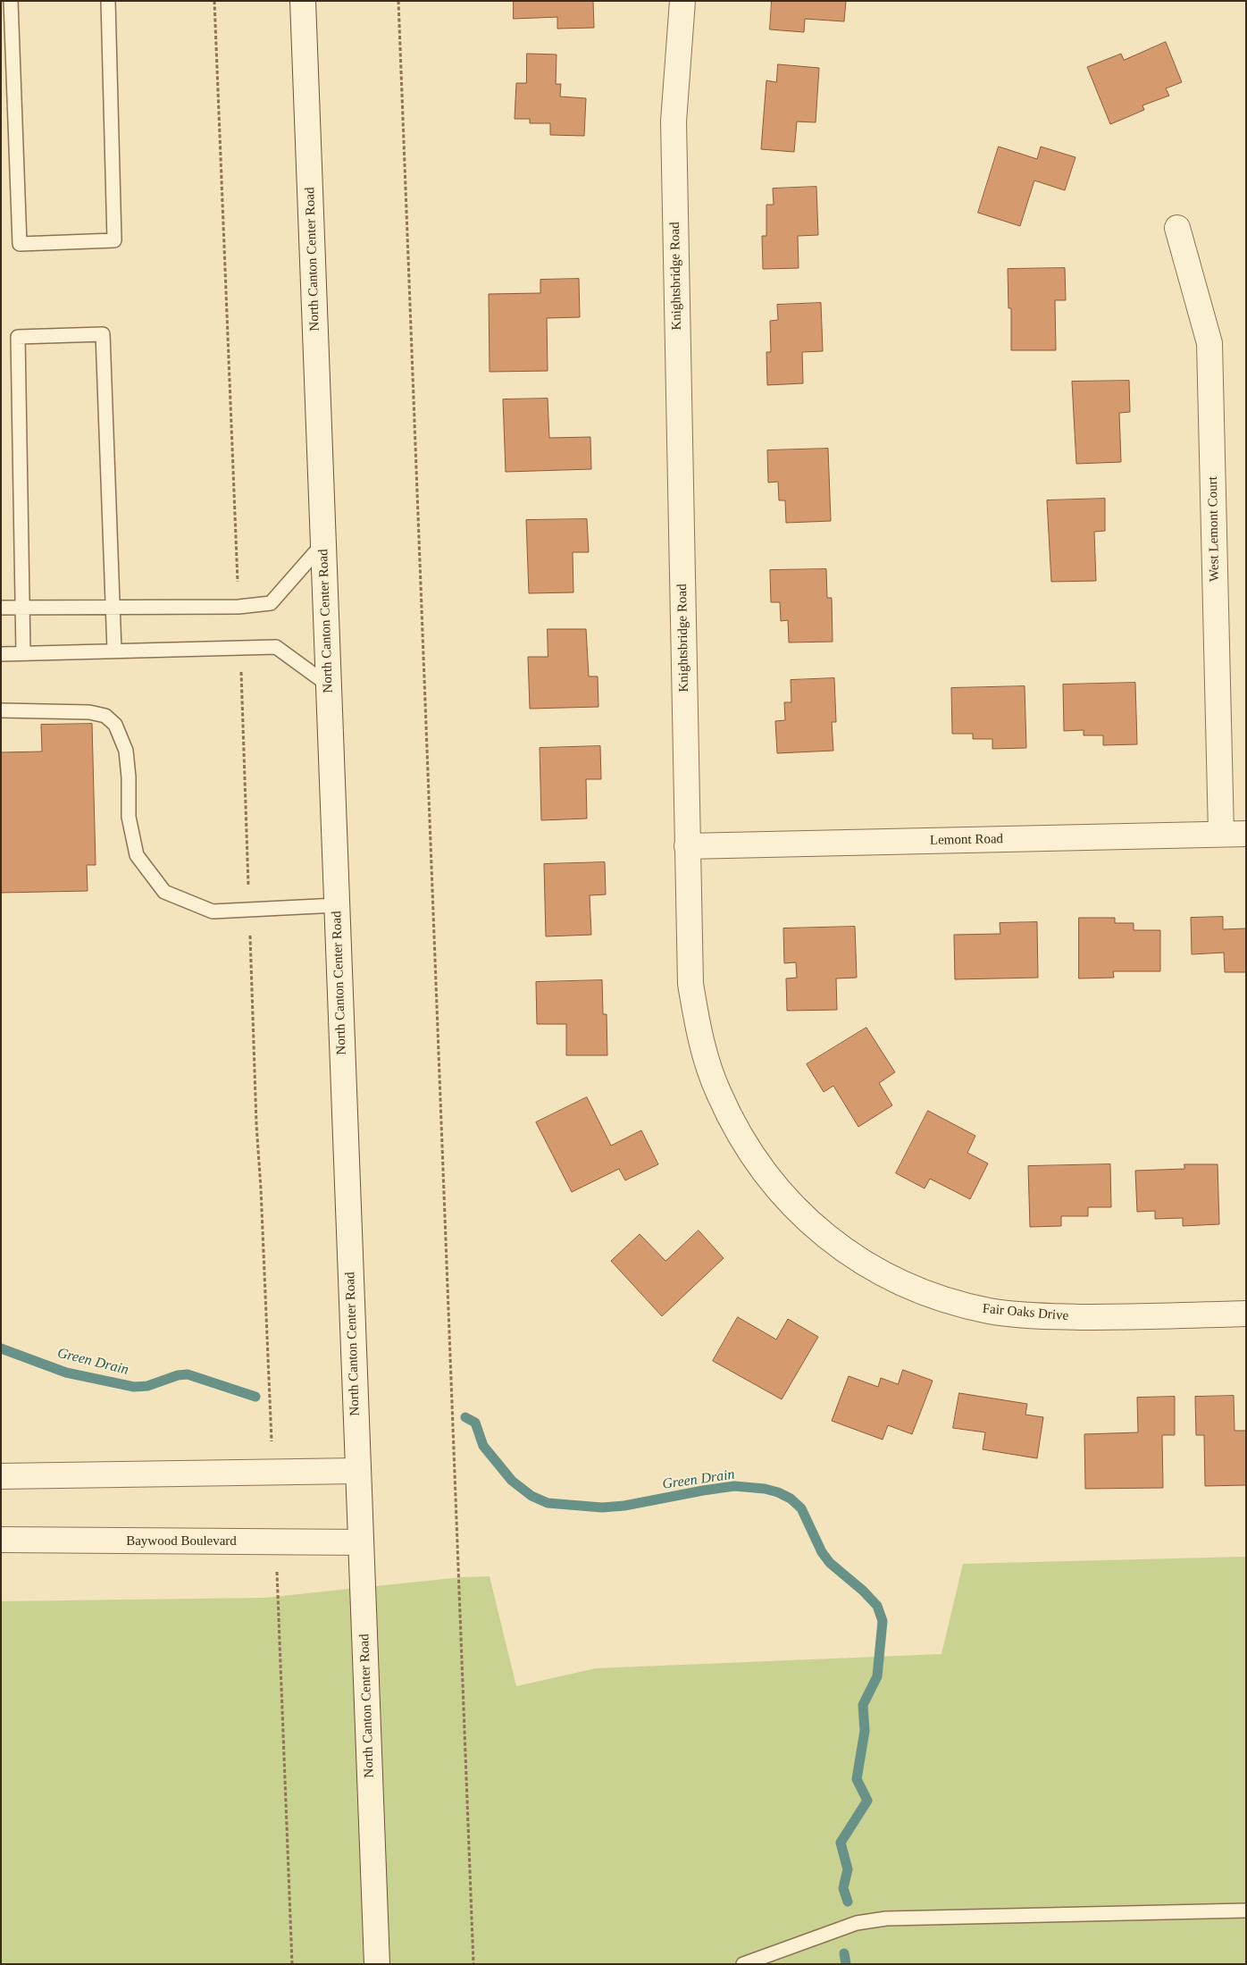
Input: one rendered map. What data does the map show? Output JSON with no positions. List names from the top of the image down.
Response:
{
  "streets": {
    "street": [
      "North Canton Center Road",
      "Knightsbridge Road",
      "West Lemont Court",
      "Lemont Road",
      "Fair Oaks Drive",
      "Baywood Boulevard"
    ]
  },
  "crossings": [
    ["North Canton Center Road", "Baywood Boulevard"],
    ["Knightsbridge Road", "Lemont Road"],
    ["Knightsbridge Road", "Fair Oaks Drive"],
    ["West Lemont Court", "Lemont Road"]
  ],
  "water": ["Green Drain"]
}
